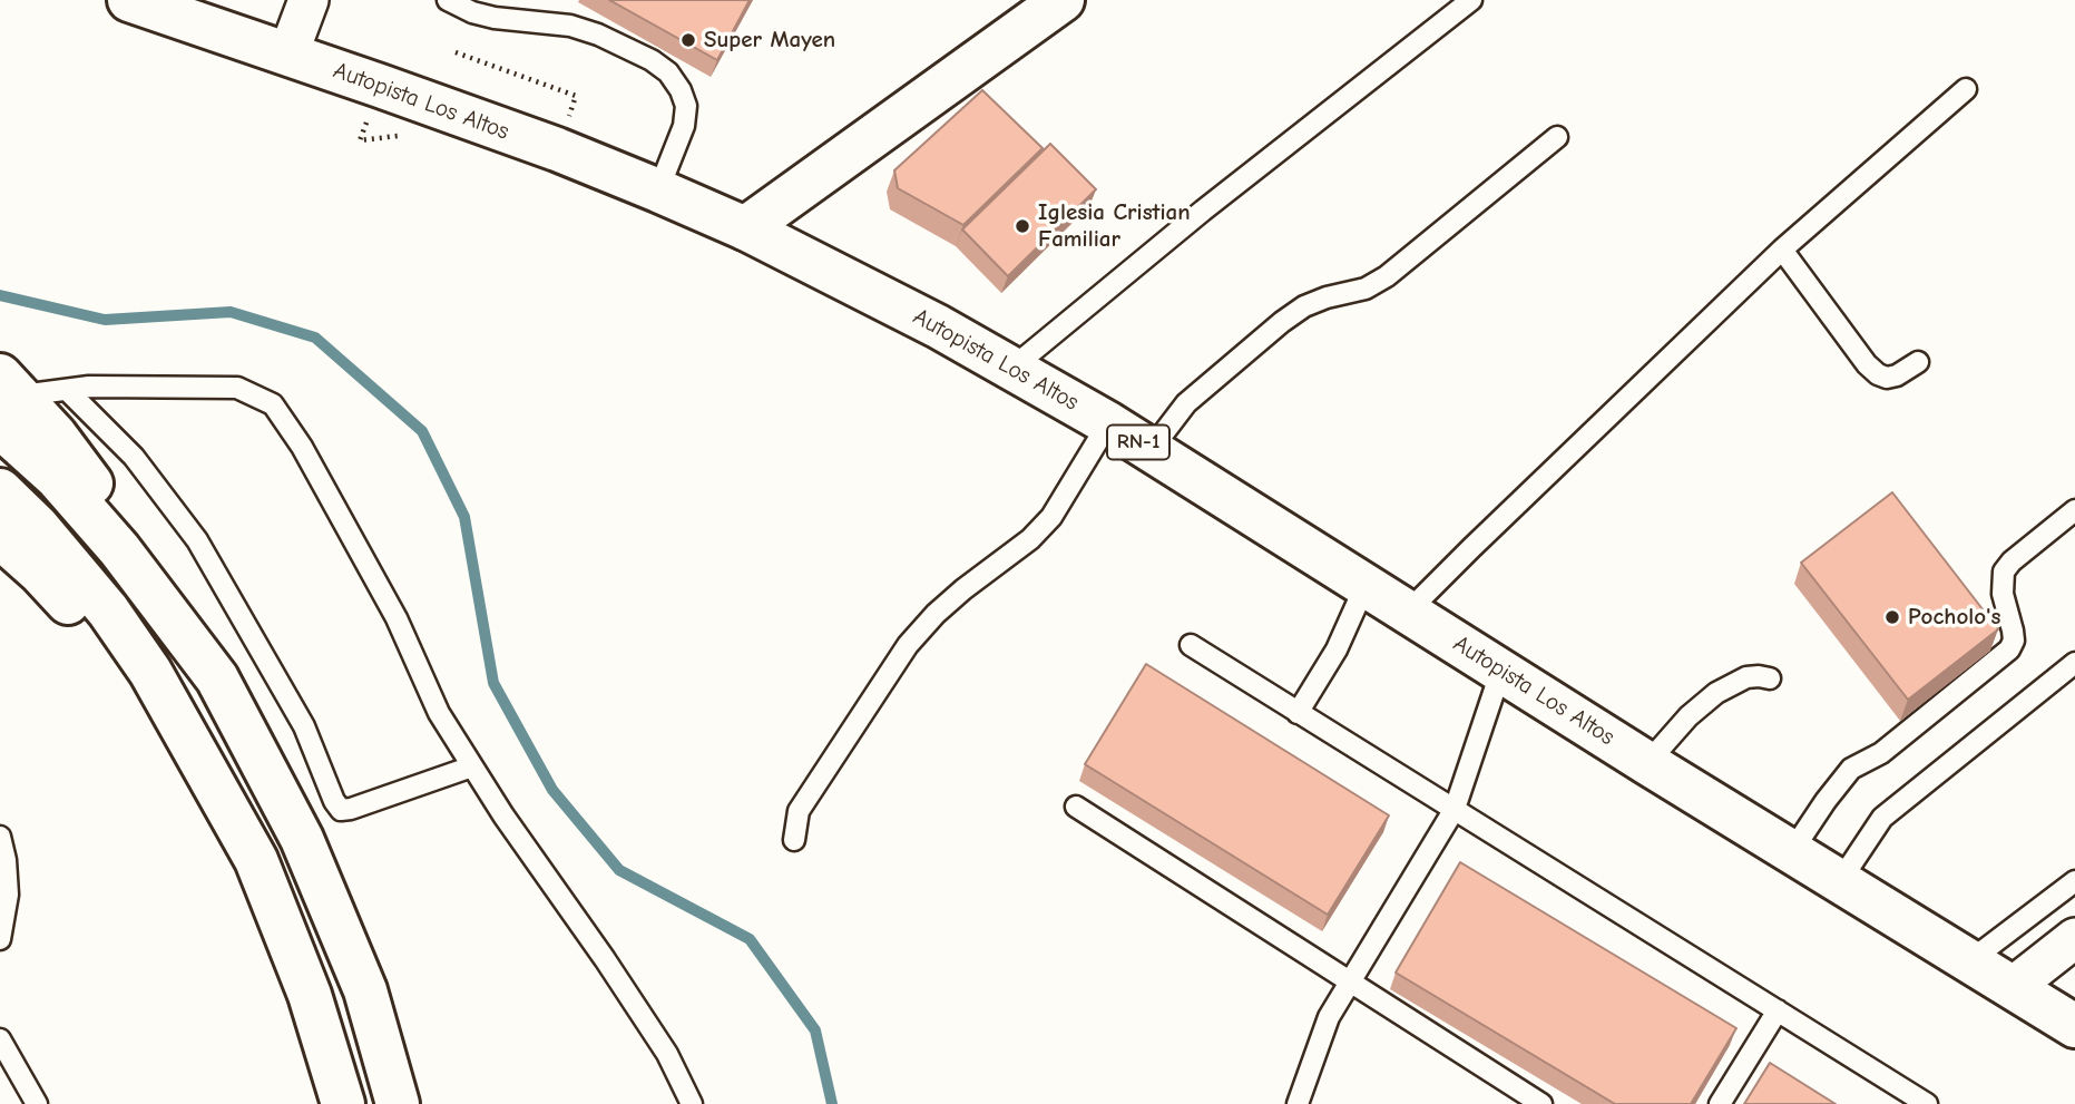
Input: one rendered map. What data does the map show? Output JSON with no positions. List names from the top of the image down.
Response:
{
  "streets": {
    "main road": ["Autopista Los Altos", "RN-1"]
  },
  "places": ["Super Mayen", "Iglesia Cristian Familiar", "Pocholo's"]
}
